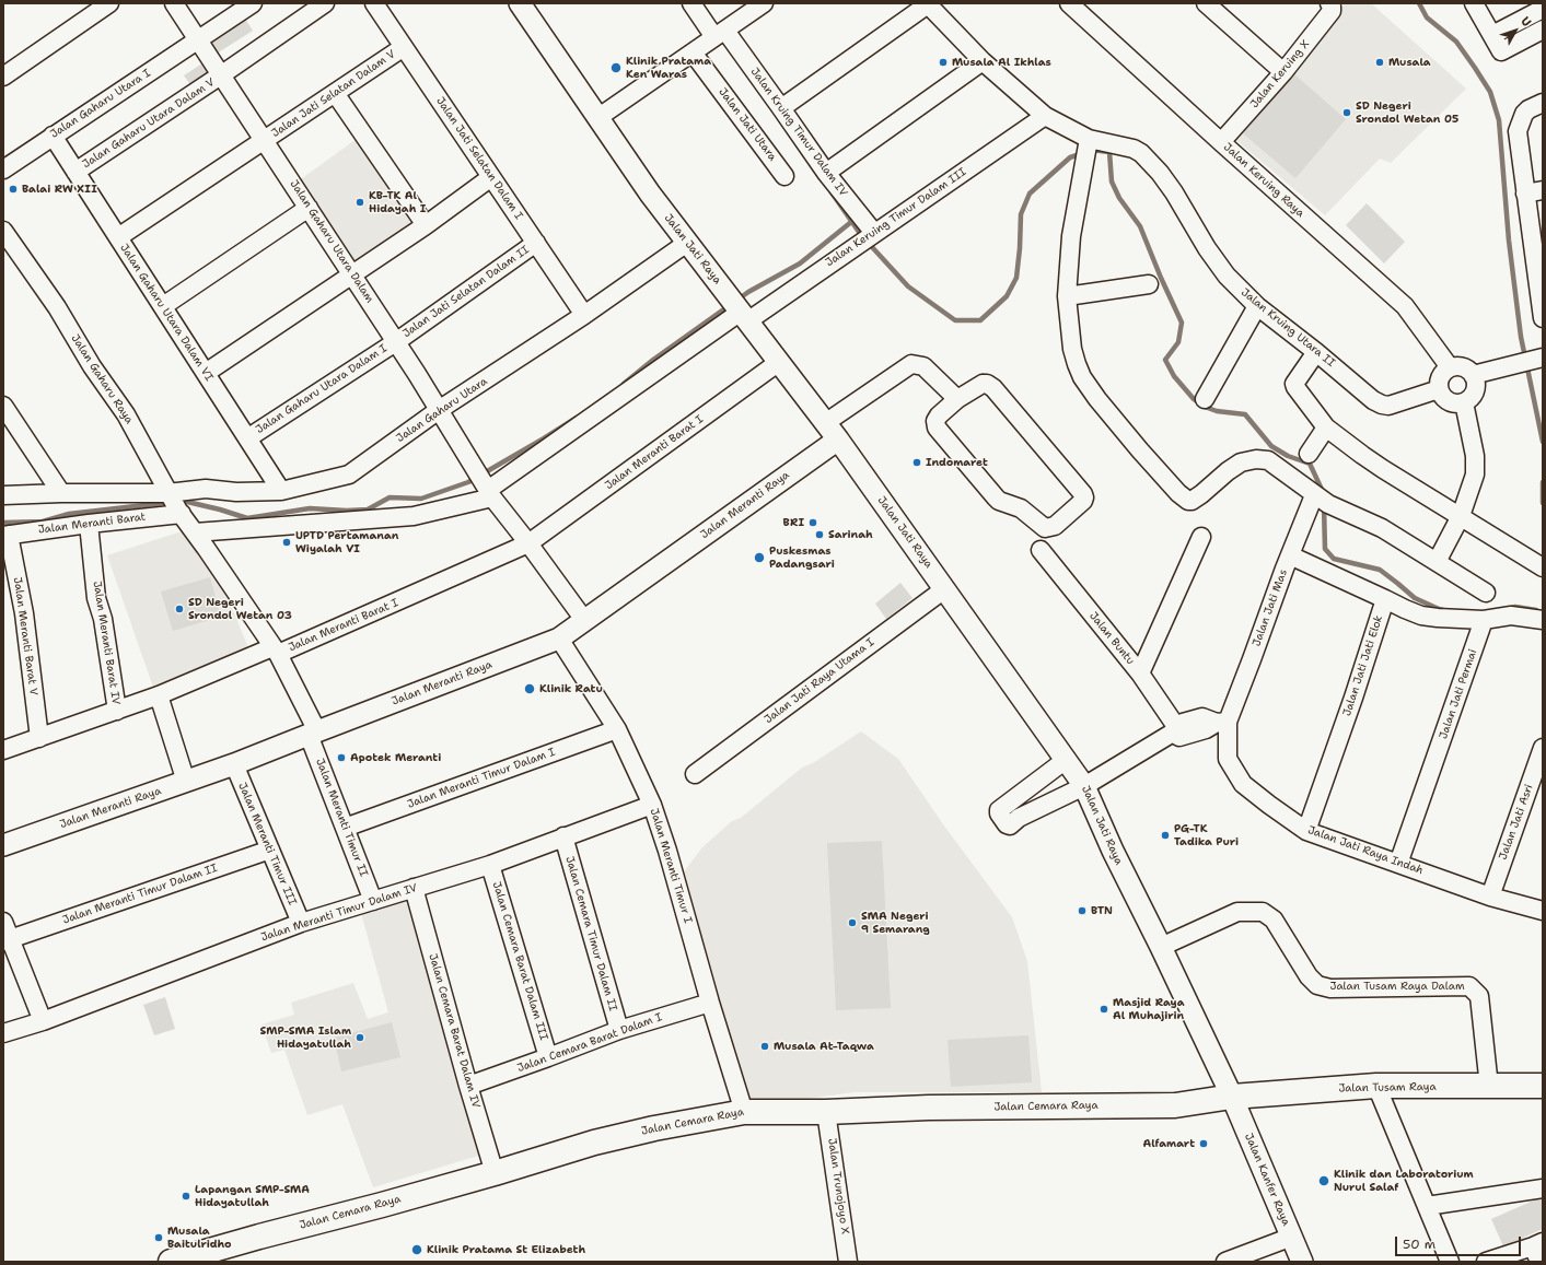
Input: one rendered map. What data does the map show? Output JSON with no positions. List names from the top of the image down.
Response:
{
  "streets": {
    "main road": ["Jalan Tusam Raya", "Jalan Cemara Raya"],
    "street": [
      "Jalan Keruing X",
      "Jalan Jati Selatan Dalam V",
      "Jalan Gaharu Utara I",
      "Jalan Gaharu Utara Dalam V",
      "Jalan Jati Utara",
      "Jalan Kruing Timur Dalam IV",
      "Jalan Jati Selatan Dalam I",
      "Jalan Keruing Raya",
      "Jalan Keruing Timur Dalam III",
      "Jalan Gaharu Utara Dalam",
      "Jalan Jati Raya",
      "Jalan Jati Selatan Dalam II",
      "Jalan Gaharu Utara Dalam VI",
      "Jalan Kruing Utara II",
      "Jalan Gaharu Raya",
      "Jalan Gaharu Utara Dalam I",
      "Jalan Gaharu Utara",
      "Jalan Meranti Barat I",
      "Jalan Meranti Raya",
      "Jalan Meranti Barat",
      "Jalan Jati Mas",
      "Jalan Meranti Barat V",
      "Jalan Buntu",
      "Jalan Meranti Barat IV",
      "Jalan Jati Jati Elok",
      "Jalan Jati Raya Utama I",
      "Jalan Jati Permai",
      "Jalan Meranti Timur Dalam I",
      "Jalan Meranti Timur II",
      "Jalan Jati Asri",
      "Jalan Meranti Timur III",
      "Jalan Jati Raya Indah",
      "Jalan Meranti Timur I",
      "Jalan Meranti Timur Dalam II",
      "Jalan Meranti Timur Dalam IV",
      "Jalan Cemara Timur Dalam II",
      "Jalan Cemara Barat Dalam III",
      "Jalan Tusam Raya Dalam",
      "Jalan Cemara Barat Dalam IV",
      "Jalan Cemara Barat Dalam I",
      "Jalan Kanfer Raya",
      "Jalan Trunojoyo X"
    ]
  },
  "crossings": [
    ["Jalan Keruing X", "Jalan Keruing Raya"],
    ["Jalan Jati Selatan Dalam V", "Jalan Jati Selatan Dalam I"],
    ["Jalan Jati Selatan Dalam V", "Jalan Gaharu Utara Dalam"],
    ["Jalan Jati Selatan Dalam V", "Jalan Gaharu Utara Dalam VI"],
    ["Jalan Gaharu Utara I", "Jalan Gaharu Utara Dalam"],
    ["Jalan Gaharu Utara I", "Jalan Gaharu Utara Dalam VI"],
    ["Jalan Gaharu Utara Dalam V", "Jalan Gaharu Utara Dalam"],
    ["Jalan Gaharu Utara Dalam V", "Jalan Gaharu Utara Dalam VI"],
    ["Jalan Kruing Timur Dalam IV", "Jalan Keruing Timur Dalam III"],
    ["Jalan Jati Selatan Dalam I", "Jalan Jati Selatan Dalam II"],
    ["Jalan Jati Selatan Dalam I", "Jalan Gaharu Utara"],
    ["Jalan Keruing Raya", "Jalan Kruing Utara II"],
    ["Jalan Keruing Timur Dalam III", "Jalan Gaharu Utara Dalam"],
    ["Jalan Keruing Timur Dalam III", "Jalan Jati Raya"],
    ["Jalan Keruing Timur Dalam III", "Jalan Kruing Utara II"],
    ["Jalan Gaharu Utara Dalam", "Jalan Jati Selatan Dalam II"],
    ["Jalan Gaharu Utara Dalam", "Jalan Gaharu Utara Dalam I"],
    ["Jalan Gaharu Utara Dalam", "Jalan Gaharu Utara"],
    ["Jalan Jati Raya", "Jalan Gaharu Utara"],
    ["Jalan Jati Raya", "Jalan Meranti Barat I"],
    ["Jalan Jati Raya", "Jalan Meranti Raya"],
    ["Jalan Jati Raya", "Jalan Jati Raya Utama I"],
    ["Jalan Jati Raya", "Jalan Tusam Raya Dalam"],
    ["Jalan Jati Raya", "Jalan Tusam Raya"],
    ["Jalan Jati Raya", "Jalan Cemara Raya"],
    ["Jalan Jati Raya", "Jalan Kanfer Raya"],
    ["Jalan Jati Selatan Dalam II", "Jalan Gaharu Utara Dalam I"],
    ["Jalan Gaharu Utara Dalam VI", "Jalan Gaharu Utara Dalam I"],
    ["Jalan Gaharu Utara Dalam VI", "Jalan Gaharu Utara"],
    ["Jalan Gaharu Raya", "Jalan Gaharu Utara"],
    ["Jalan Gaharu Raya", "Jalan Meranti Barat I"],
    ["Jalan Gaharu Raya", "Jalan Meranti Raya"],
    ["Jalan Gaharu Raya", "Jalan Meranti Barat"],
    ["Jalan Gaharu Raya", "Jalan Meranti Timur II"],
    ["Jalan Meranti Barat I", "Jalan Meranti Barat V"],
    ["Jalan Meranti Barat I", "Jalan Meranti Barat IV"],
    ["Jalan Meranti Raya", "Jalan Meranti Timur II"],
    ["Jalan Meranti Raya", "Jalan Meranti Timur III"],
    ["Jalan Meranti Raya", "Jalan Meranti Timur I"],
    ["Jalan Meranti Barat", "Jalan Meranti Barat V"],
    ["Jalan Meranti Barat", "Jalan Meranti Barat IV"],
    ["Jalan Jati Mas", "Jalan Jati Raya Indah"],
    ["Jalan Jati Jati Elok", "Jalan Jati Raya Indah"],
    ["Jalan Jati Permai", "Jalan Jati Raya Indah"],
    ["Jalan Meranti Timur Dalam I", "Jalan Meranti Timur II"],
    ["Jalan Meranti Timur Dalam I", "Jalan Meranti Timur I"],
    ["Jalan Meranti Timur II", "Jalan Meranti Timur Dalam IV"],
    ["Jalan Jati Asri", "Jalan Jati Raya Indah"],
    ["Jalan Meranti Timur III", "Jalan Meranti Timur Dalam II"],
    ["Jalan Meranti Timur III", "Jalan Meranti Timur Dalam IV"],
    ["Jalan Meranti Timur I", "Jalan Meranti Timur Dalam IV"],
    ["Jalan Meranti Timur I", "Jalan Cemara Barat Dalam I"],
    ["Jalan Meranti Timur I", "Jalan Cemara Raya"],
    ["Jalan Meranti Timur Dalam IV", "Jalan Cemara Timur Dalam II"],
    ["Jalan Meranti Timur Dalam IV", "Jalan Cemara Barat Dalam III"],
    ["Jalan Meranti Timur Dalam IV", "Jalan Cemara Barat Dalam IV"],
    ["Jalan Cemara Timur Dalam II", "Jalan Cemara Barat Dalam I"],
    ["Jalan Cemara Barat Dalam III", "Jalan Cemara Barat Dalam I"],
    ["Jalan Tusam Raya Dalam", "Jalan Tusam Raya"],
    ["Jalan Cemara Barat Dalam IV", "Jalan Cemara Barat Dalam I"],
    ["Jalan Cemara Barat Dalam IV", "Jalan Cemara Raya"],
    ["Jalan Tusam Raya", "Jalan Cemara Raya"],
    ["Jalan Tusam Raya", "Jalan Kanfer Raya"],
    ["Jalan Cemara Raya", "Jalan Kanfer Raya"],
    ["Jalan Cemara Raya", "Jalan Trunojoyo X"]
  ],
  "places": [
    "Musala Al Ikhlas",
    "Musala",
    "Klinik Pratama Ken Waras",
    "SD Negeri Srondol Wetan 05",
    "Balai RW XII",
    "KB-TK Al Hidayah I",
    "Indomaret",
    "BRI",
    "Sarinah",
    "UPTD Pertamanan Wiyalah VI",
    "Puskesmas Padangsari",
    "SD Negeri Srondol Wetan 03",
    "Klinik Ratu",
    "Apotek Meranti",
    "PG-TK Tadika Puri",
    "BTN",
    "SMA Negeri 9 Semarang",
    "Masjid Raya Al Muhajirin",
    "SMP-SMA Islam Hidayatullah",
    "Musala At-Taqwa",
    "Alfamart",
    "Klinik dan Laboratorium Nurul Salaf",
    "Lapangan SMP-SMA Hidayatullah",
    "Musala Baitulridho",
    "Klinik Pratama St Elizabeth"
  ],
  "scale_bar": "50 m",
  "north": "top right"
}
